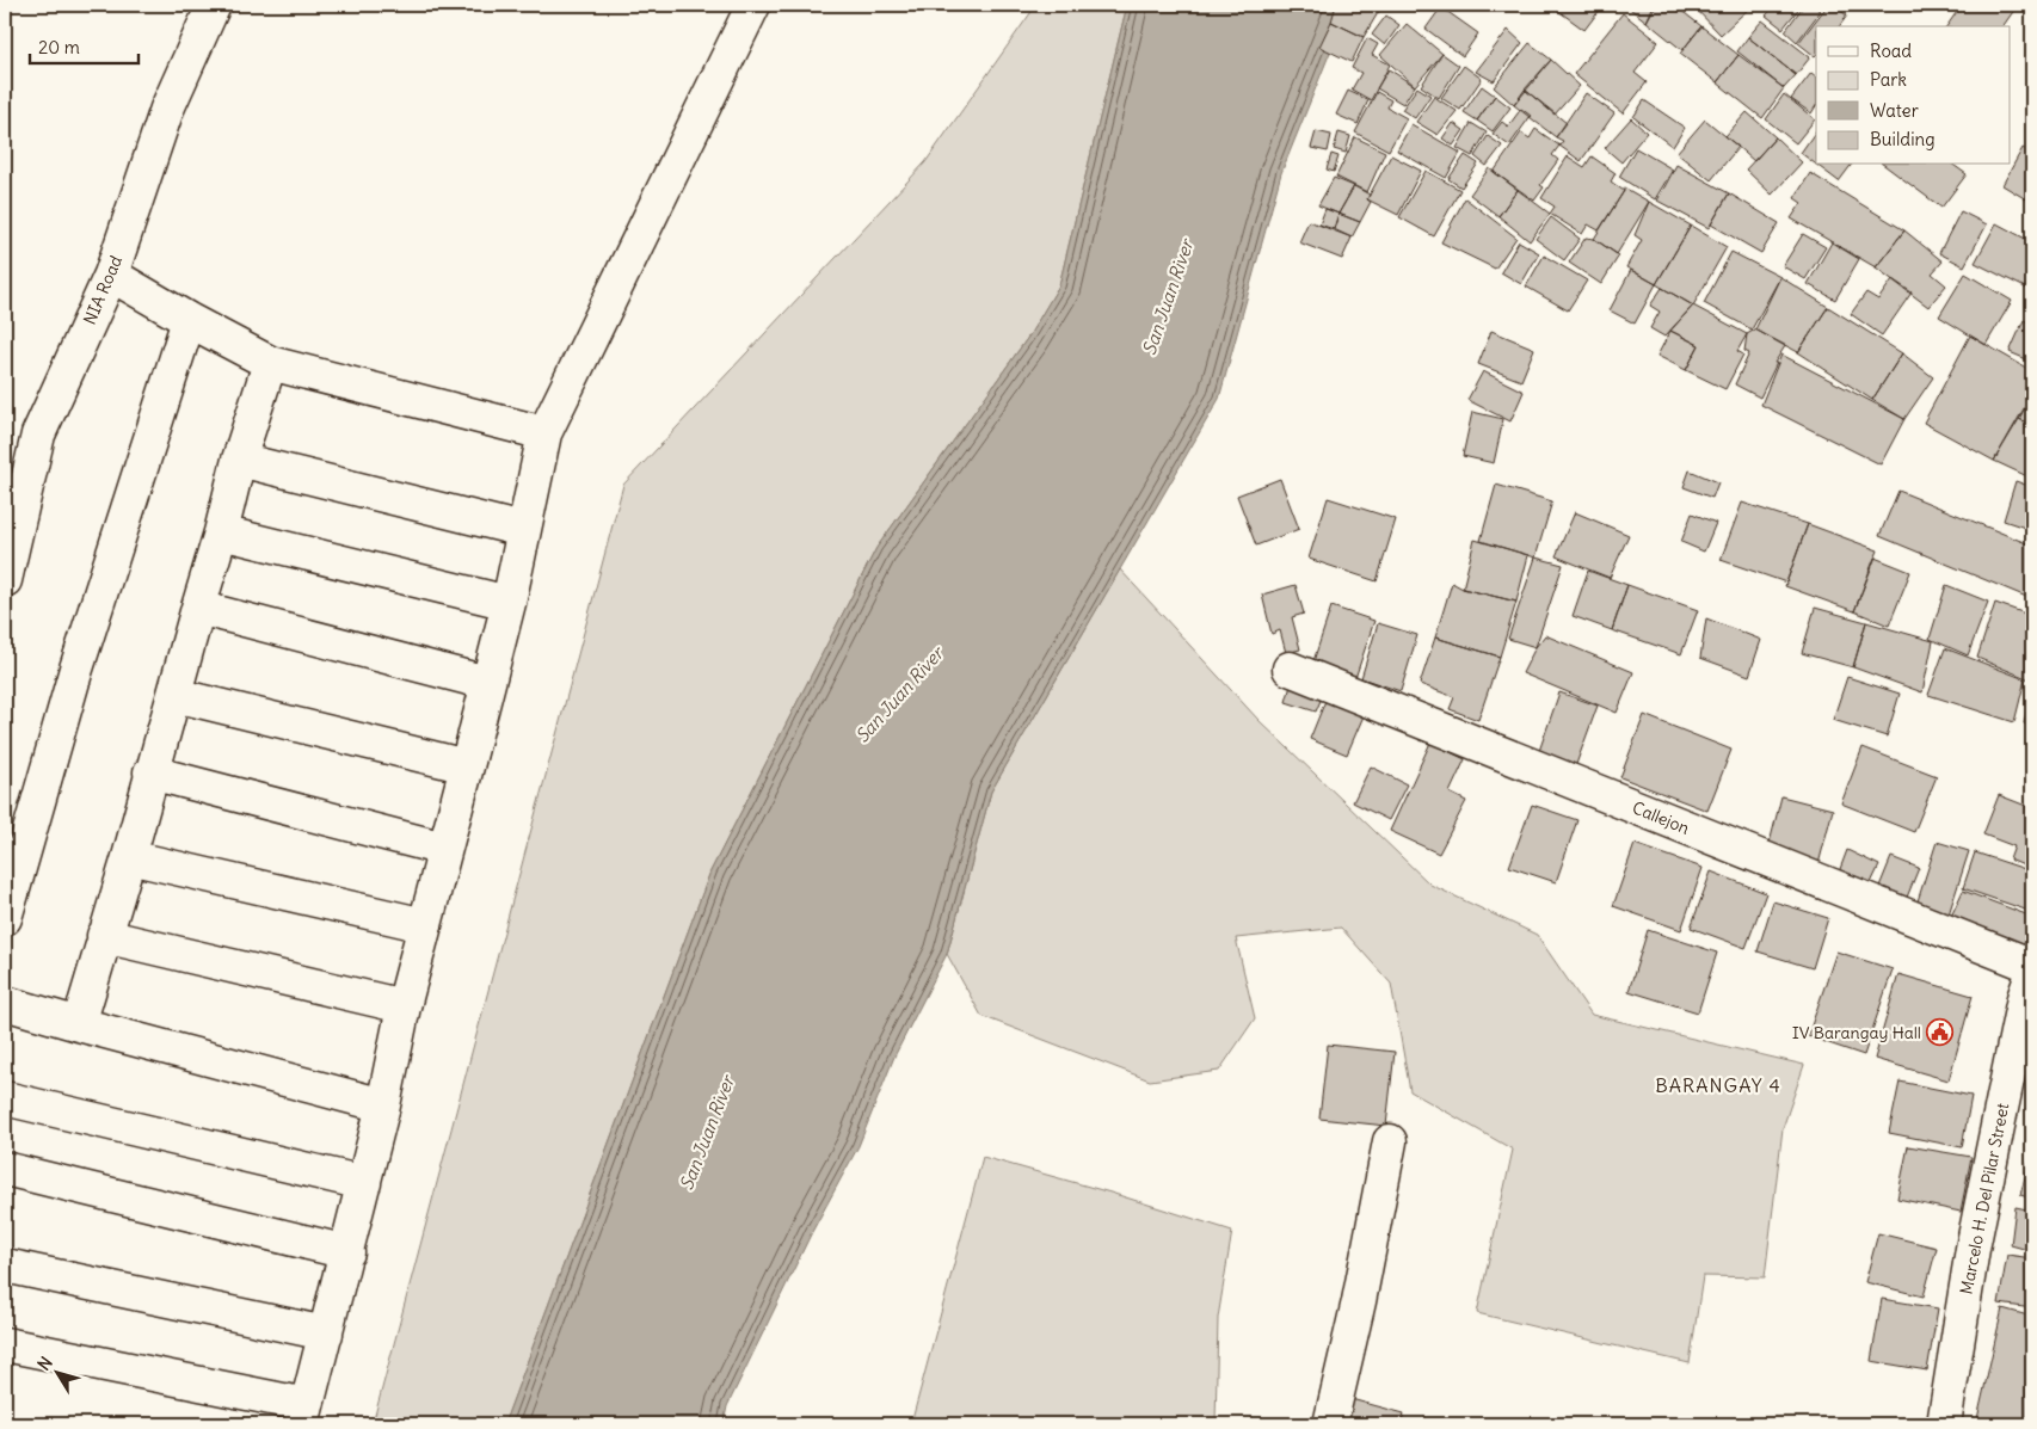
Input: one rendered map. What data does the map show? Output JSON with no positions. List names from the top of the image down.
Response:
{
  "streets": {
    "street": ["NIA Road", "Callejon", "Marcelo H. Del Pilar Street"]
  },
  "districts": ["BARANGAY 4"],
  "water": ["San Juan River"],
  "places": {
    "public building": ["IV Barangay Hall"]
  },
  "legend": [
    "Road",
    "Park",
    "Water",
    "Building"
  ],
  "scale_bar": "20 m",
  "north": "top left"
}
